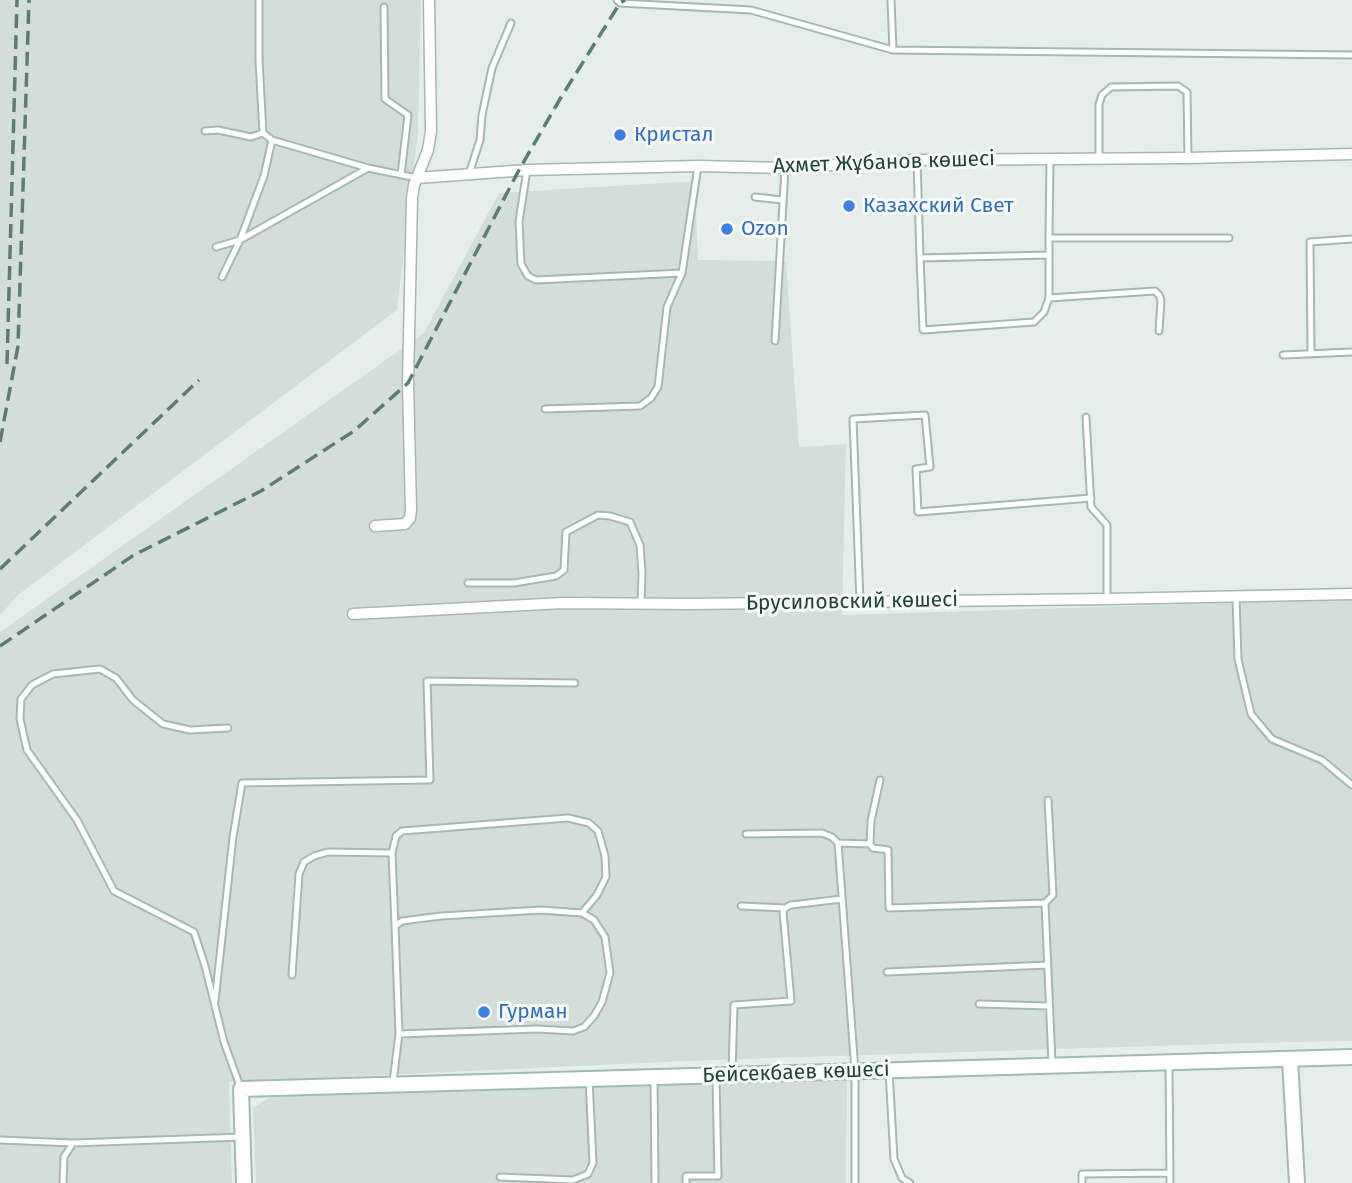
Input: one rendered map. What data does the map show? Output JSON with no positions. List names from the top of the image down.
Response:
{
  "streets": {
    "street": ["Ахмет Жұбанов көшесі", "Брусиловский көшесі", "Бейсекбаев көшесі"]
  },
  "places": [
    "Кристал",
    "Казахский Свет",
    "Ozon",
    "Гурман"
  ]
}
